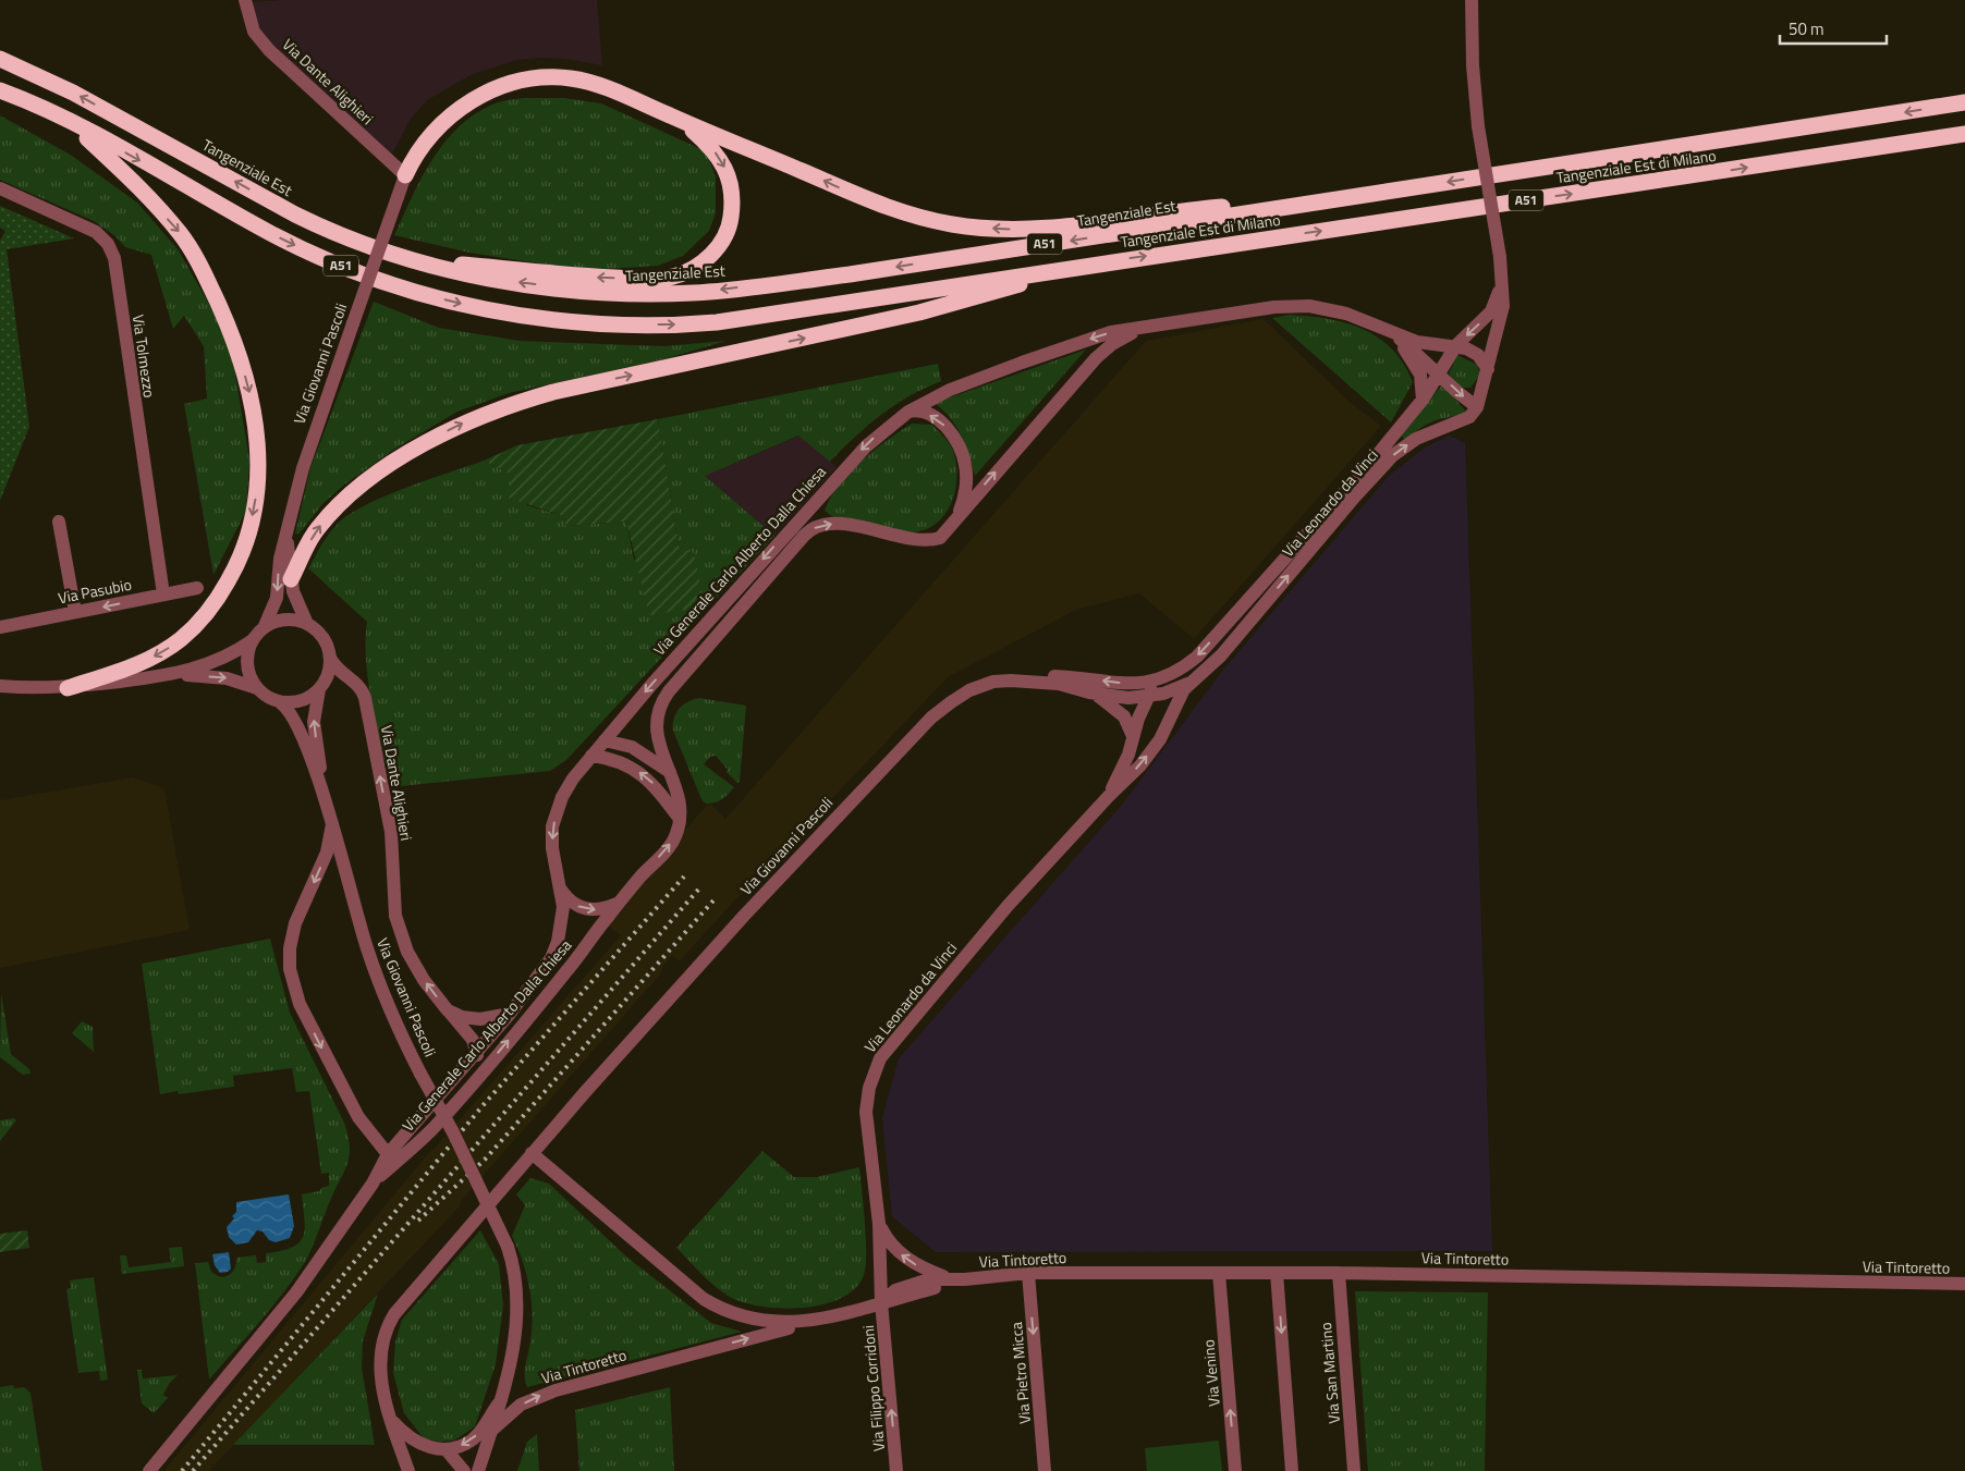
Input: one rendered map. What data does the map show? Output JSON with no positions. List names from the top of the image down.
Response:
{
  "streets": {
    "highway": ["Tangenziale Est di Milano", "Tangenziale Est", "A51"],
    "street": [
      "Via Dante Alighieri",
      "Via Tolmezzo",
      "Via Giovanni Pascoli",
      "Via Leonardo da Vinci",
      "Via Generale Carlo Alberto Dalla Chiesa",
      "Via Pasubio",
      "Via Tintoretto",
      "Via Pietro Micca",
      "Via Venino",
      "Via San Martino",
      "Via Filippo Corridoni"
    ]
  },
  "crossings": [
    ["Via Dante Alighieri", "Via Giovanni Pascoli"],
    ["Via Dante Alighieri", "Via Generale Carlo Alberto Dalla Chiesa"],
    ["Tangenziale Est di Milano", "Tangenziale Est"],
    ["Tangenziale Est di Milano", "A51"],
    ["Via Tolmezzo", "Via Pasubio"],
    ["Via Giovanni Pascoli", "Via Leonardo da Vinci"],
    ["Via Giovanni Pascoli", "Via Generale Carlo Alberto Dalla Chiesa"],
    ["Via Giovanni Pascoli", "Via Tintoretto"],
    ["Via Leonardo da Vinci", "Via Generale Carlo Alberto Dalla Chiesa"],
    ["Via Leonardo da Vinci", "Via Tintoretto"],
    ["Via Leonardo da Vinci", "Via Filippo Corridoni"],
    ["Via Tintoretto", "Via Pietro Micca"],
    ["Via Tintoretto", "Via Venino"],
    ["Via Tintoretto", "Via San Martino"],
    ["Via Tintoretto", "Via Filippo Corridoni"]
  ],
  "one_way": ["Via Dante Alighieri", "Via Pietro Micca", "Via Filippo Corridoni"],
  "scale_bar": "50 m"
}
